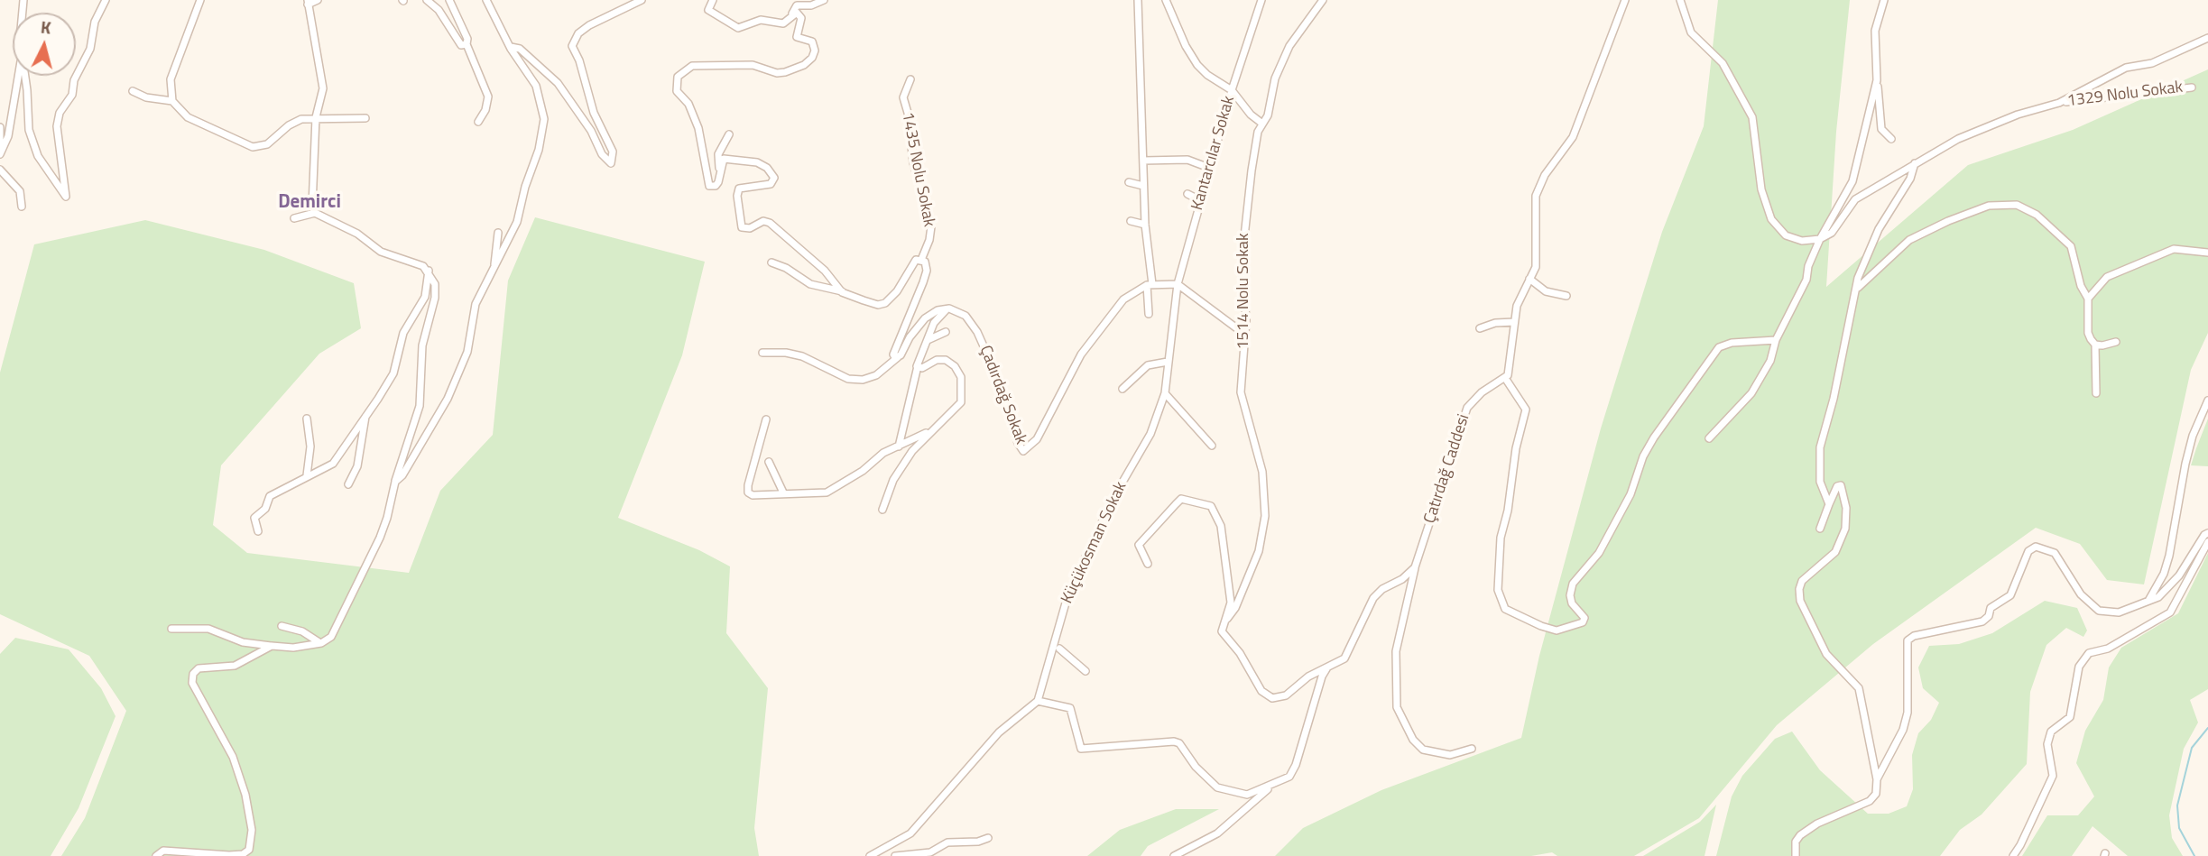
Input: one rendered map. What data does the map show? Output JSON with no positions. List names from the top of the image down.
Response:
{
  "streets": {
    "street": [
      "1329 Nolu Sokak",
      "Kantarcılar Sokak",
      "1435 Nolu Sokak",
      "1514 Nolu Sokak",
      "Çadırdağ Sokak",
      "Çatırdağ Caddesi",
      "Küçükosman Sokak"
    ]
  },
  "crossings": [
    ["Kantarcılar Sokak", "Küçükosman Sokak"]
  ],
  "districts": ["Demirci"],
  "north": "top"
}
